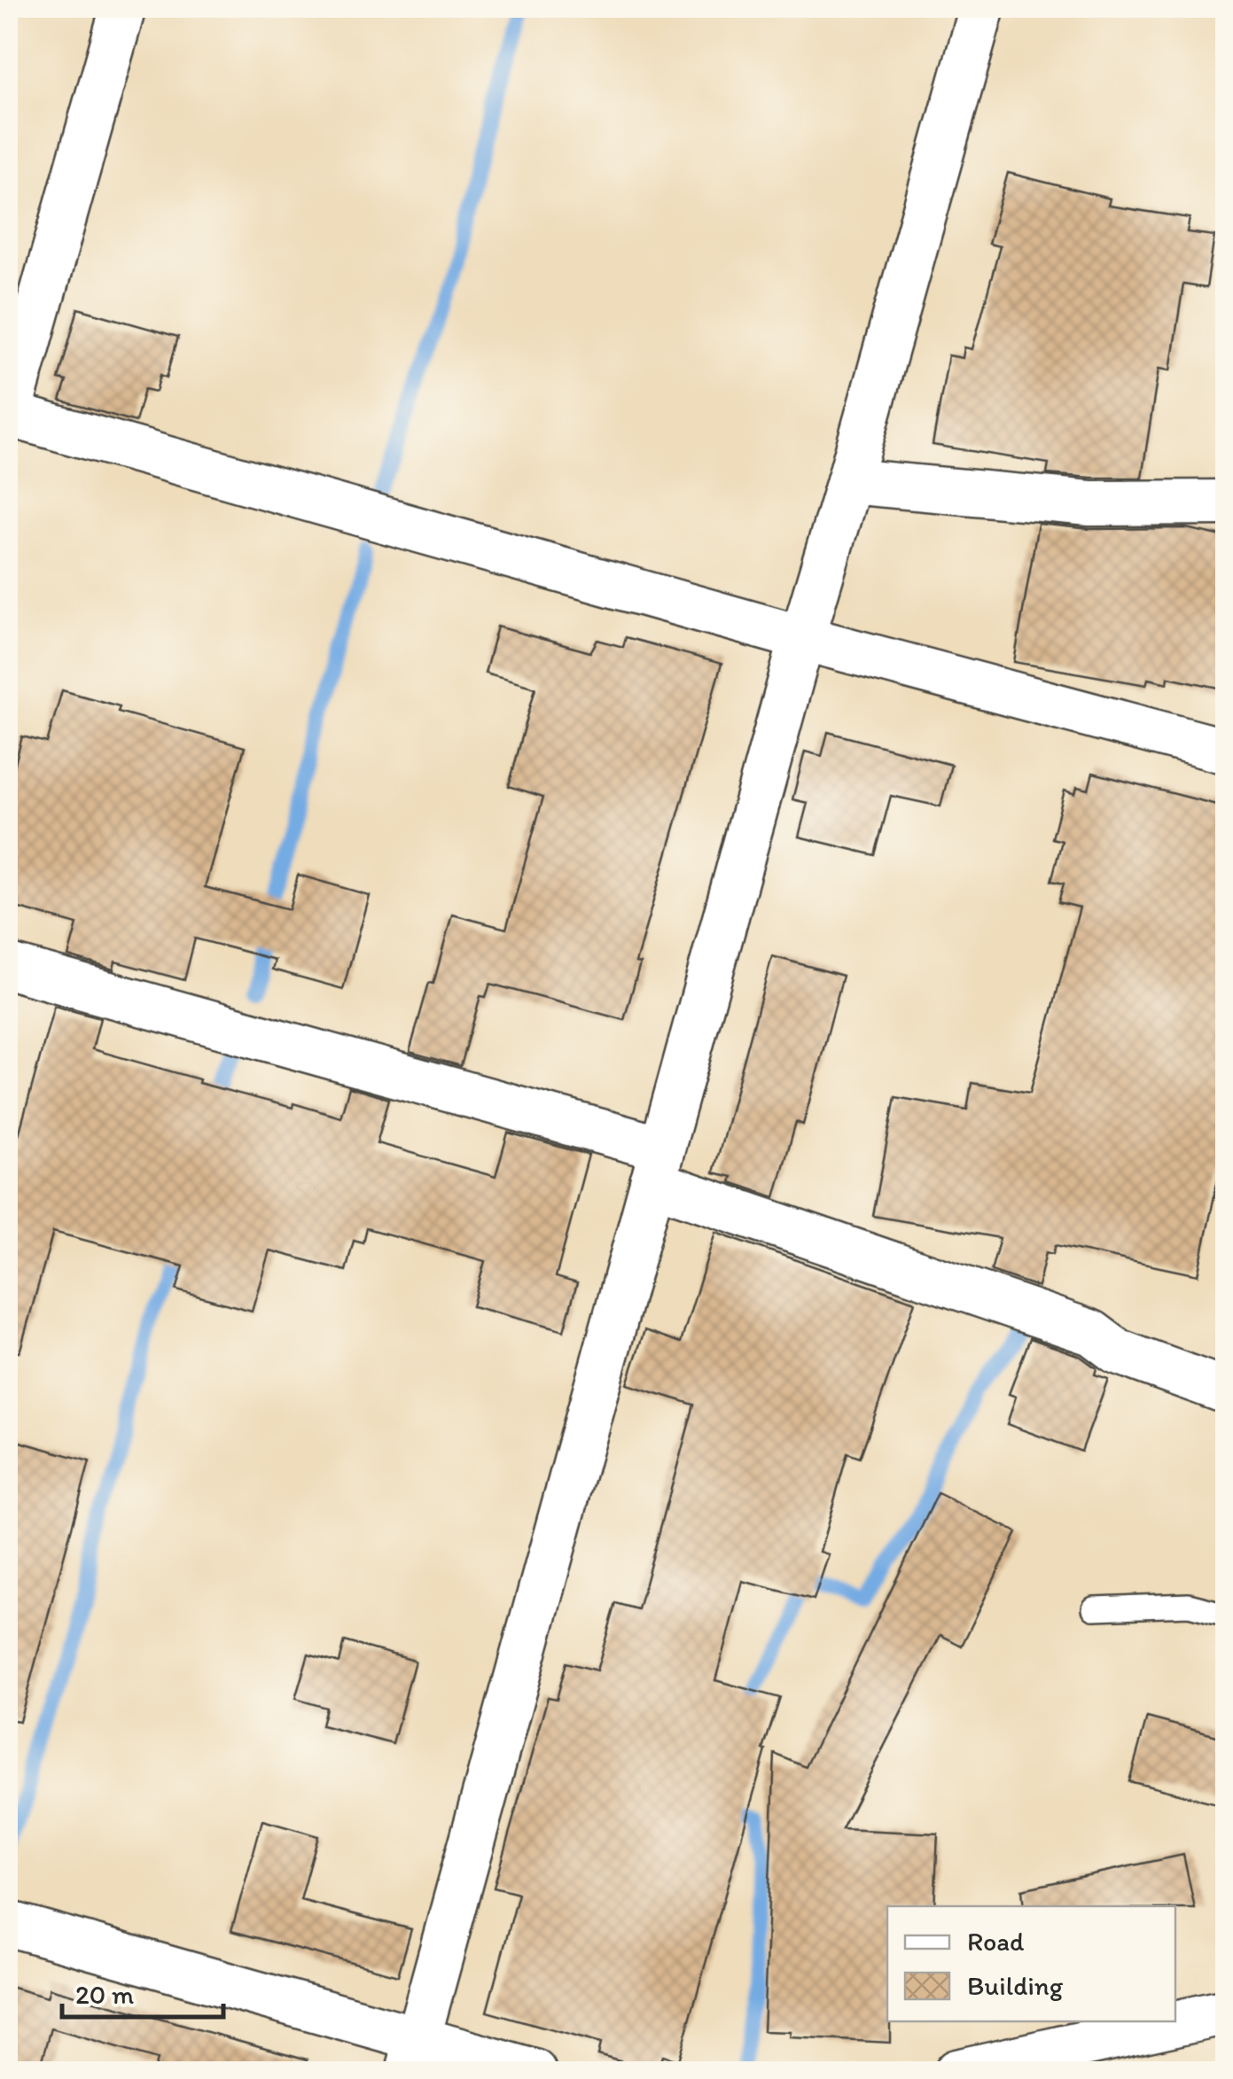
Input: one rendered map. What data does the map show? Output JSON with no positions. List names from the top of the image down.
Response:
{
  "legend": ["Road", "Building"],
  "scale_bar": "20 m"
}
